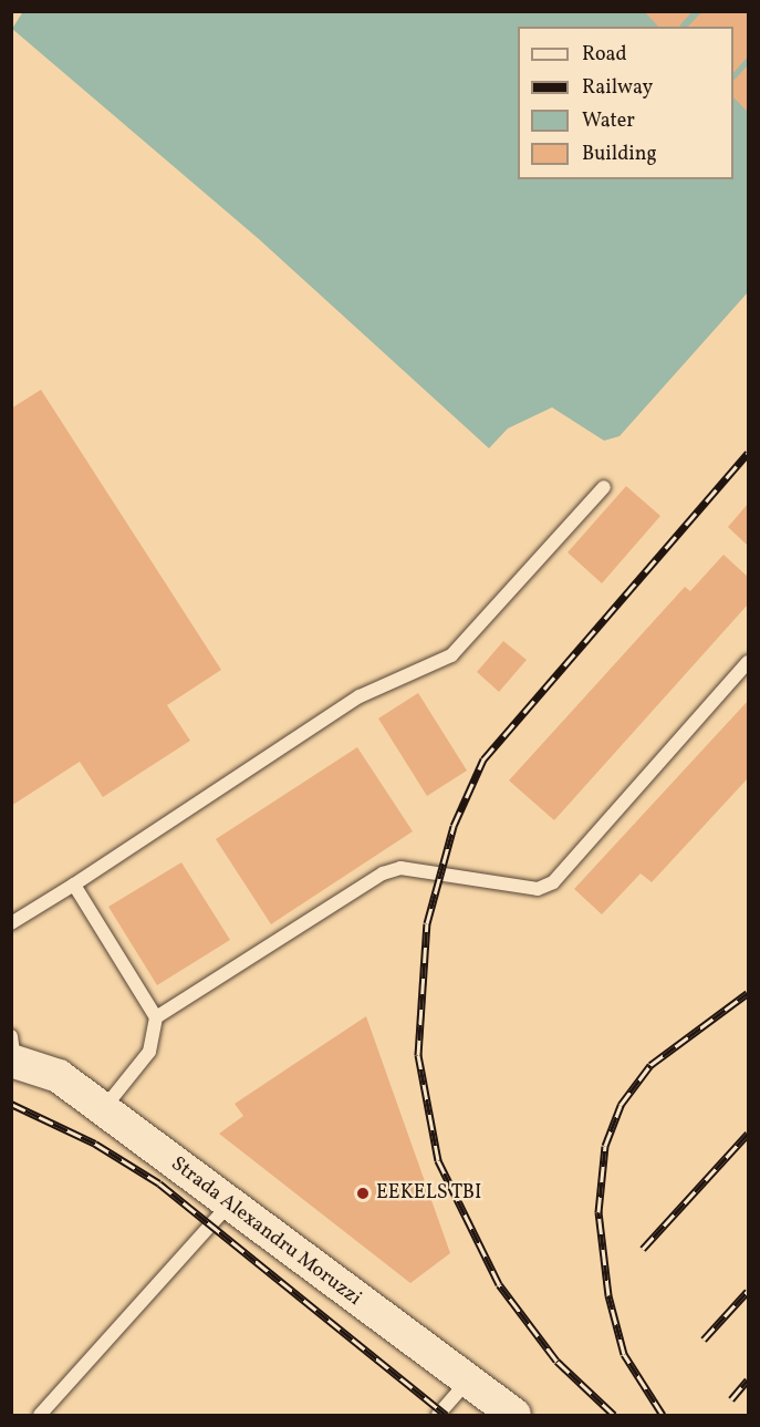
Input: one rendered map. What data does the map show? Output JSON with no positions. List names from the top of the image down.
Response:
{
  "streets": {
    "street": ["Strada Alexandru Moruzzi"]
  },
  "places": ["EEKELS TBI"],
  "legend": [
    "Road",
    "Railway",
    "Water",
    "Building"
  ]
}
